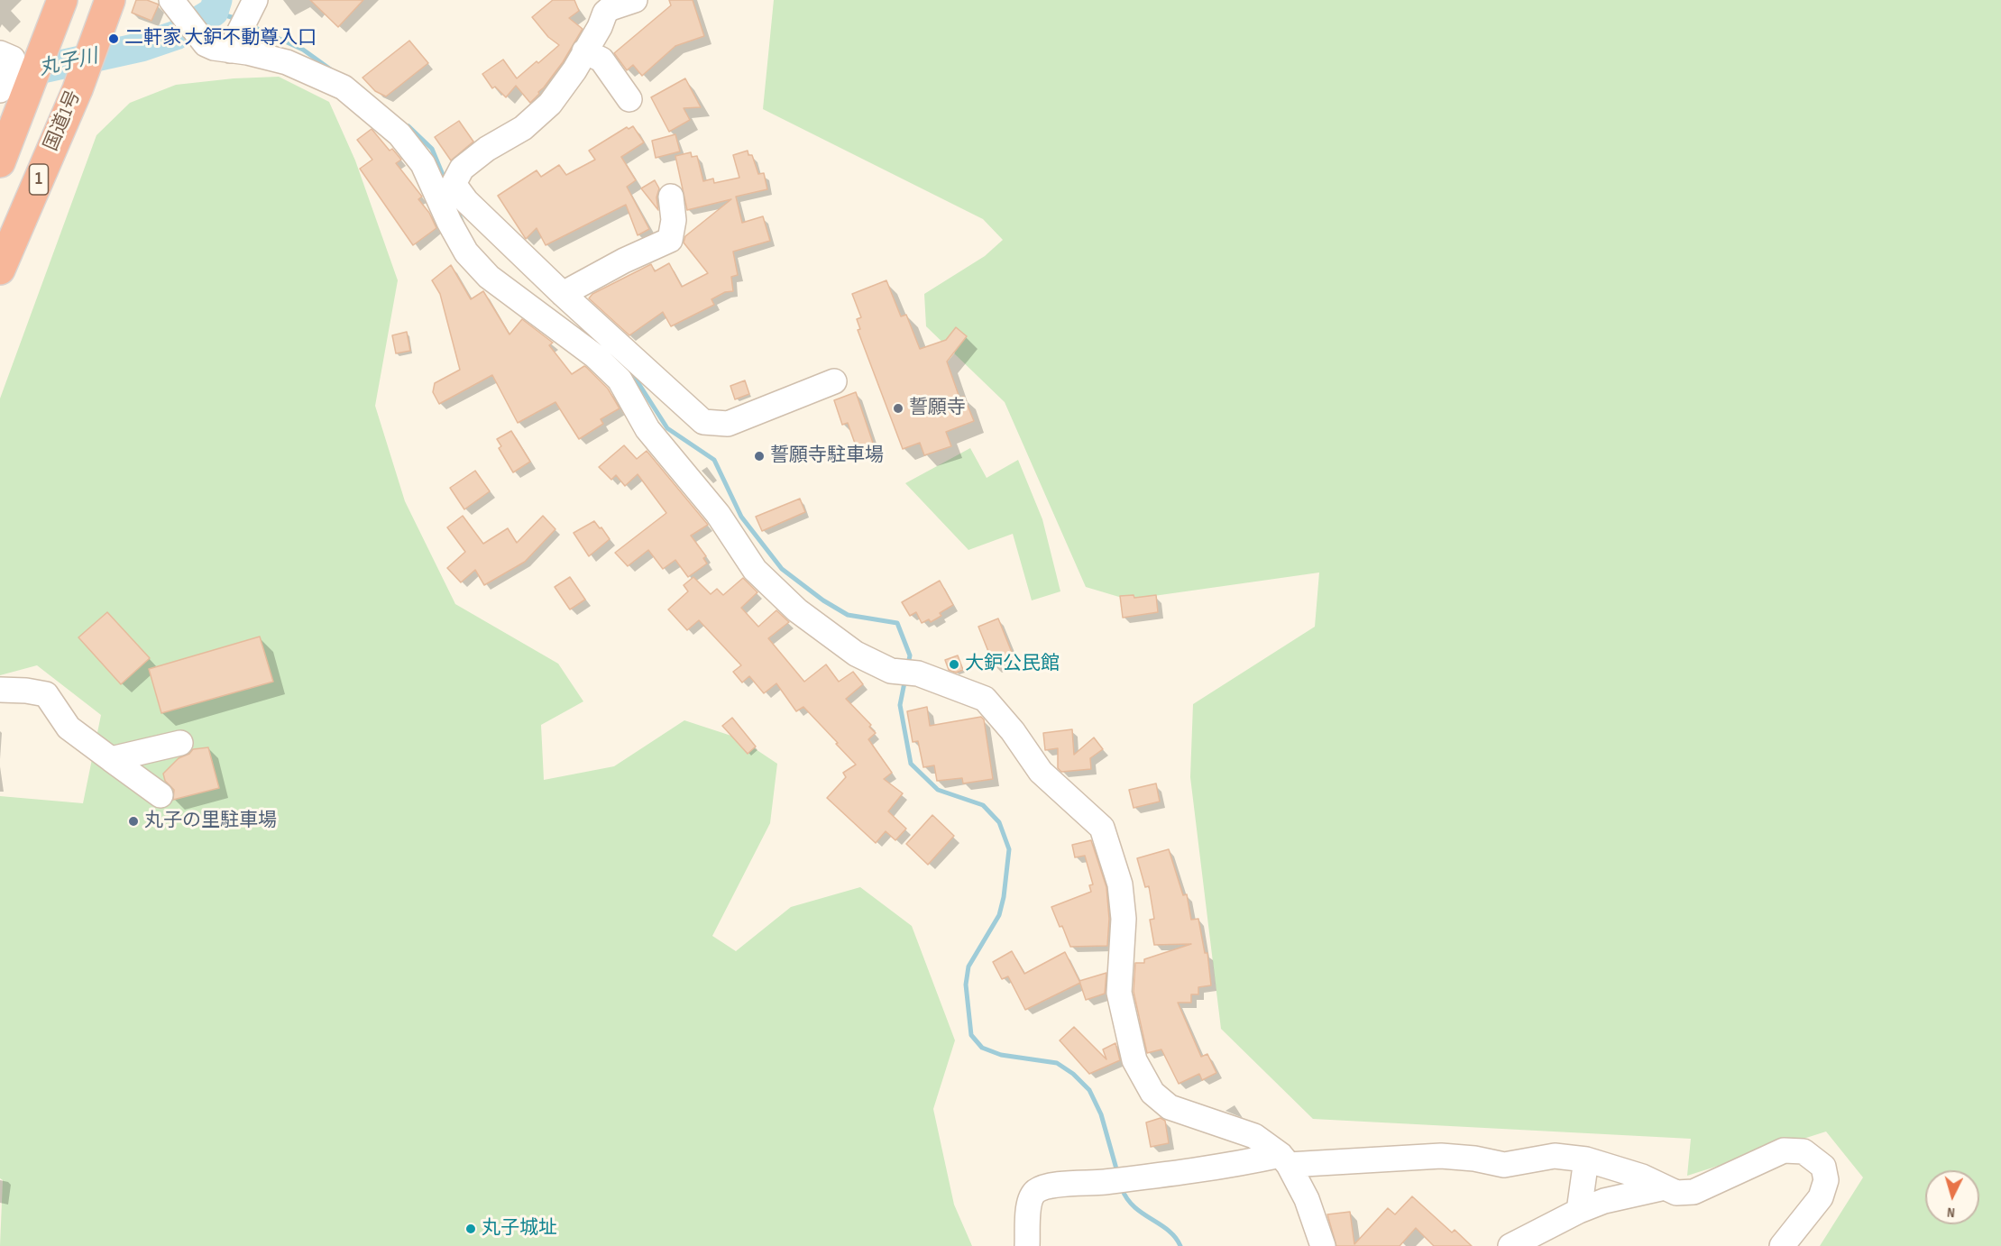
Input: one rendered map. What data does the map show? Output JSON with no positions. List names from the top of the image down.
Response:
{
  "streets": {
    "highway": ["国道1号", "1"]
  },
  "water": ["丸子川"],
  "places": [
    "二軒家 大鈩不動尊入口",
    "誓願寺",
    "誓願寺駐車場",
    "大鈩公民館",
    "丸子の里駐車場",
    "丸子城址"
  ],
  "north": "bottom"
}
